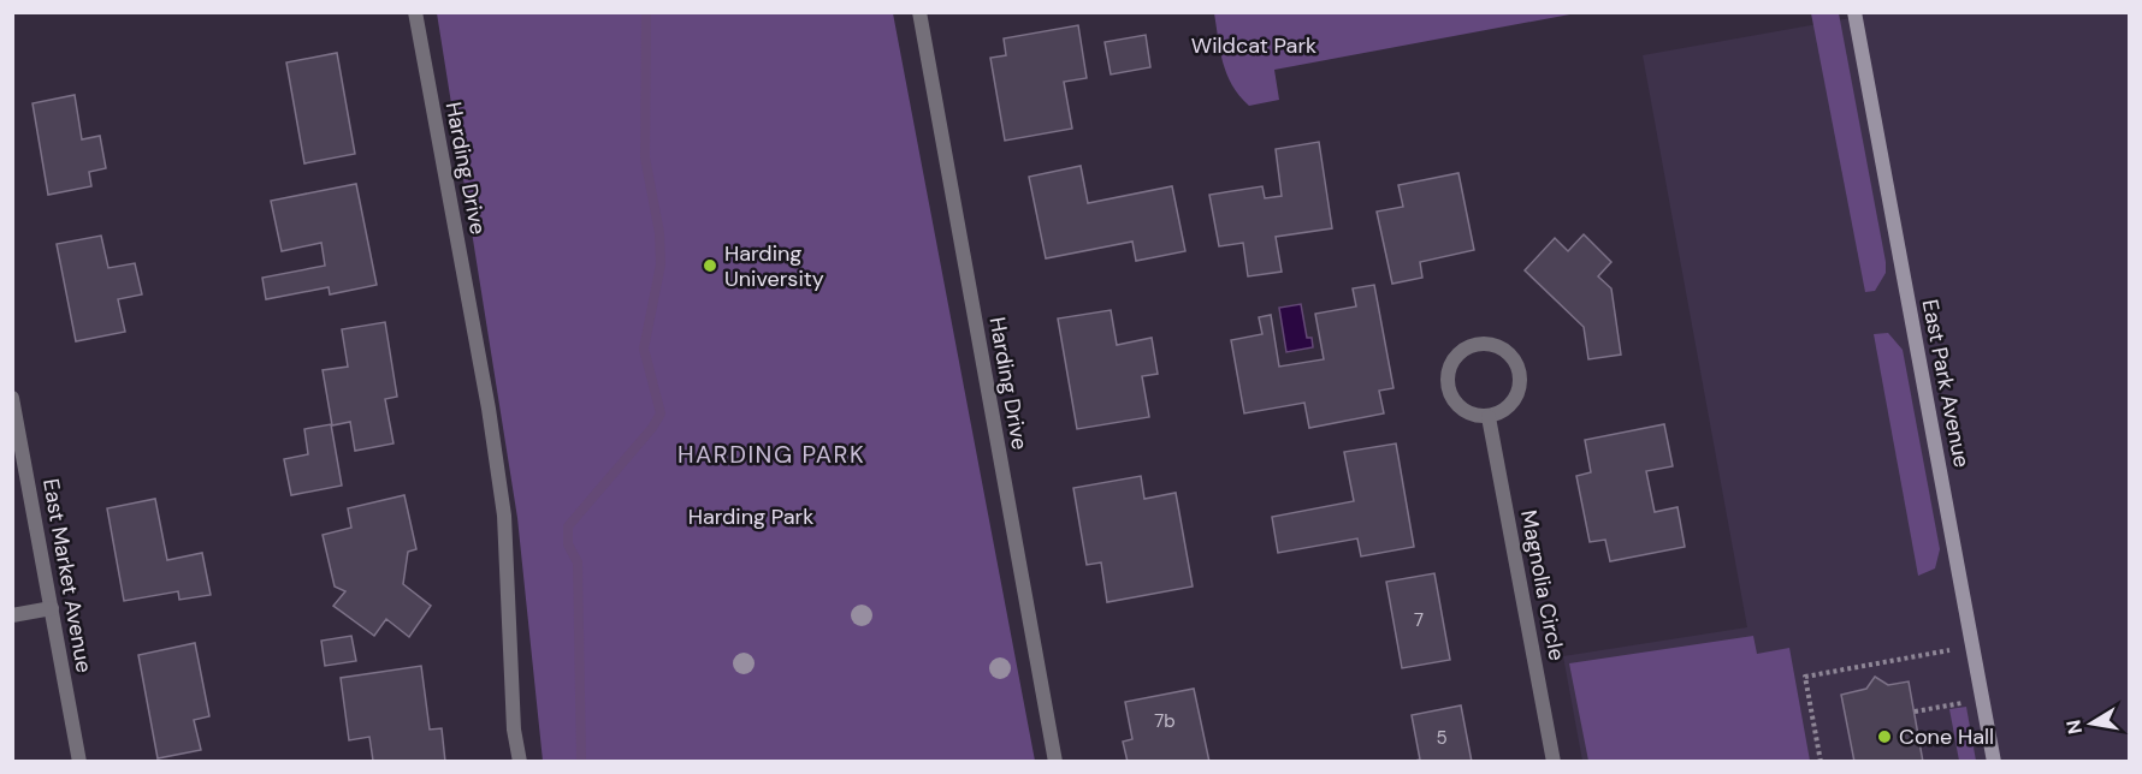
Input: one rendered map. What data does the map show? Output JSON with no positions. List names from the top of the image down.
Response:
{
  "streets": {
    "street": [
      "Harding Drive",
      "East Park Avenue",
      "East Market Avenue",
      "Magnolia Circle"
    ]
  },
  "districts": ["HARDING PARK"],
  "parks": ["Wildcat Park", "Harding Park"],
  "places": ["Harding University", "Cone Hall"],
  "house_numbers": ["7", "7b", "5"],
  "north": "left"
}
